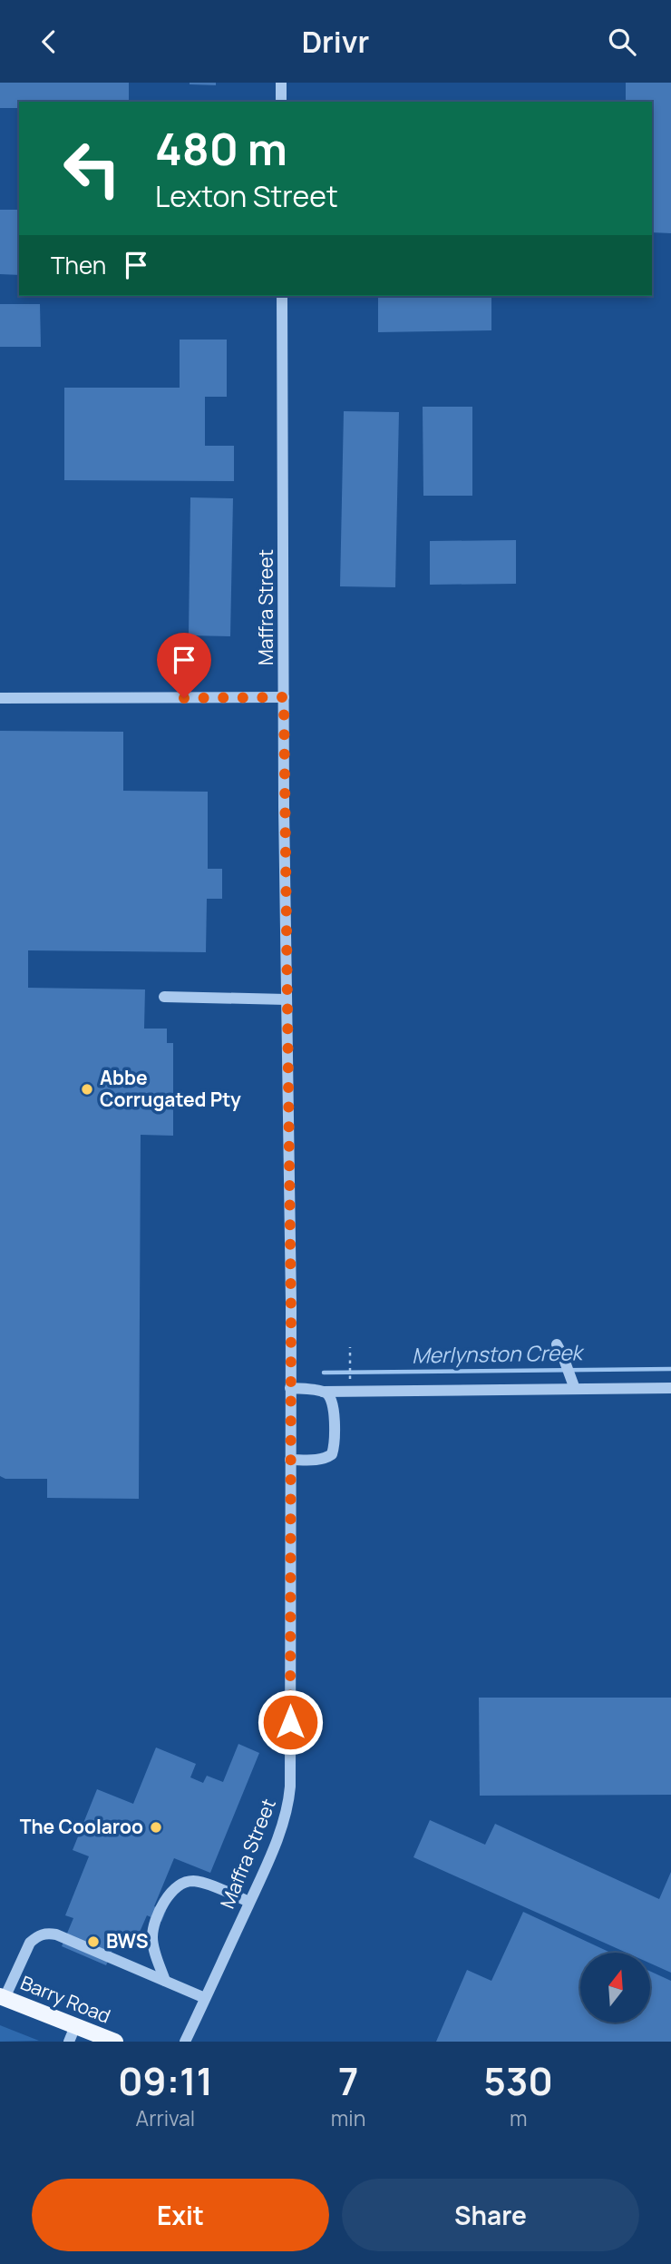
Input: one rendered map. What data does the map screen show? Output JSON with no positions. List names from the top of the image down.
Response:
{
  "streets": {
    "main road": ["Barry Road"],
    "street": ["Maffra Street"]
  },
  "water": ["Merlynston Creek"],
  "places": ["Abbe Corrugated Pty", "The Coolaroo", "BWS"],
  "north": "top",
  "page": {
    "header": "Drivr",
    "turn": ["480 m", "Lexton Street"],
    "then": "Then",
    "eta": [
      "09:11",
      "Arrival",
      "7",
      "min",
      "530",
      "m"
    ],
    "buttons": ["Exit", "Share"]
  }
}
